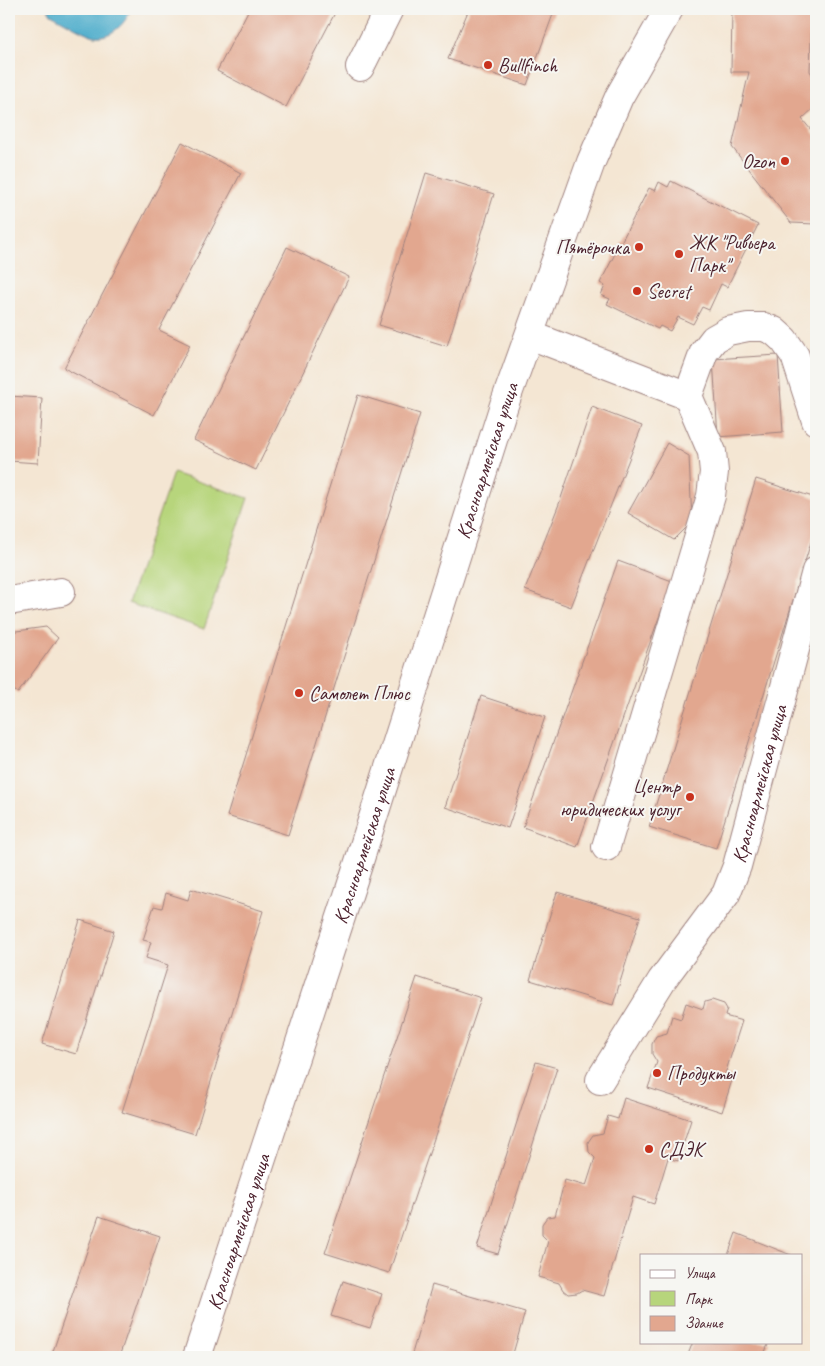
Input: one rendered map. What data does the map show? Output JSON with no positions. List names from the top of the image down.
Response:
{
  "streets": {
    "street": ["Красноармейская улица"]
  },
  "places": [
    "Bullfinch",
    "Ozon",
    "Пятёрочка",
    "ЖК \"Ривьера Парк\"",
    "Secret",
    "Самолет Плюс",
    "Центр юридических услуг",
    "Продукты",
    "СДЭК"
  ],
  "legend": ["Улица", "Парк", "Здание"]
}
